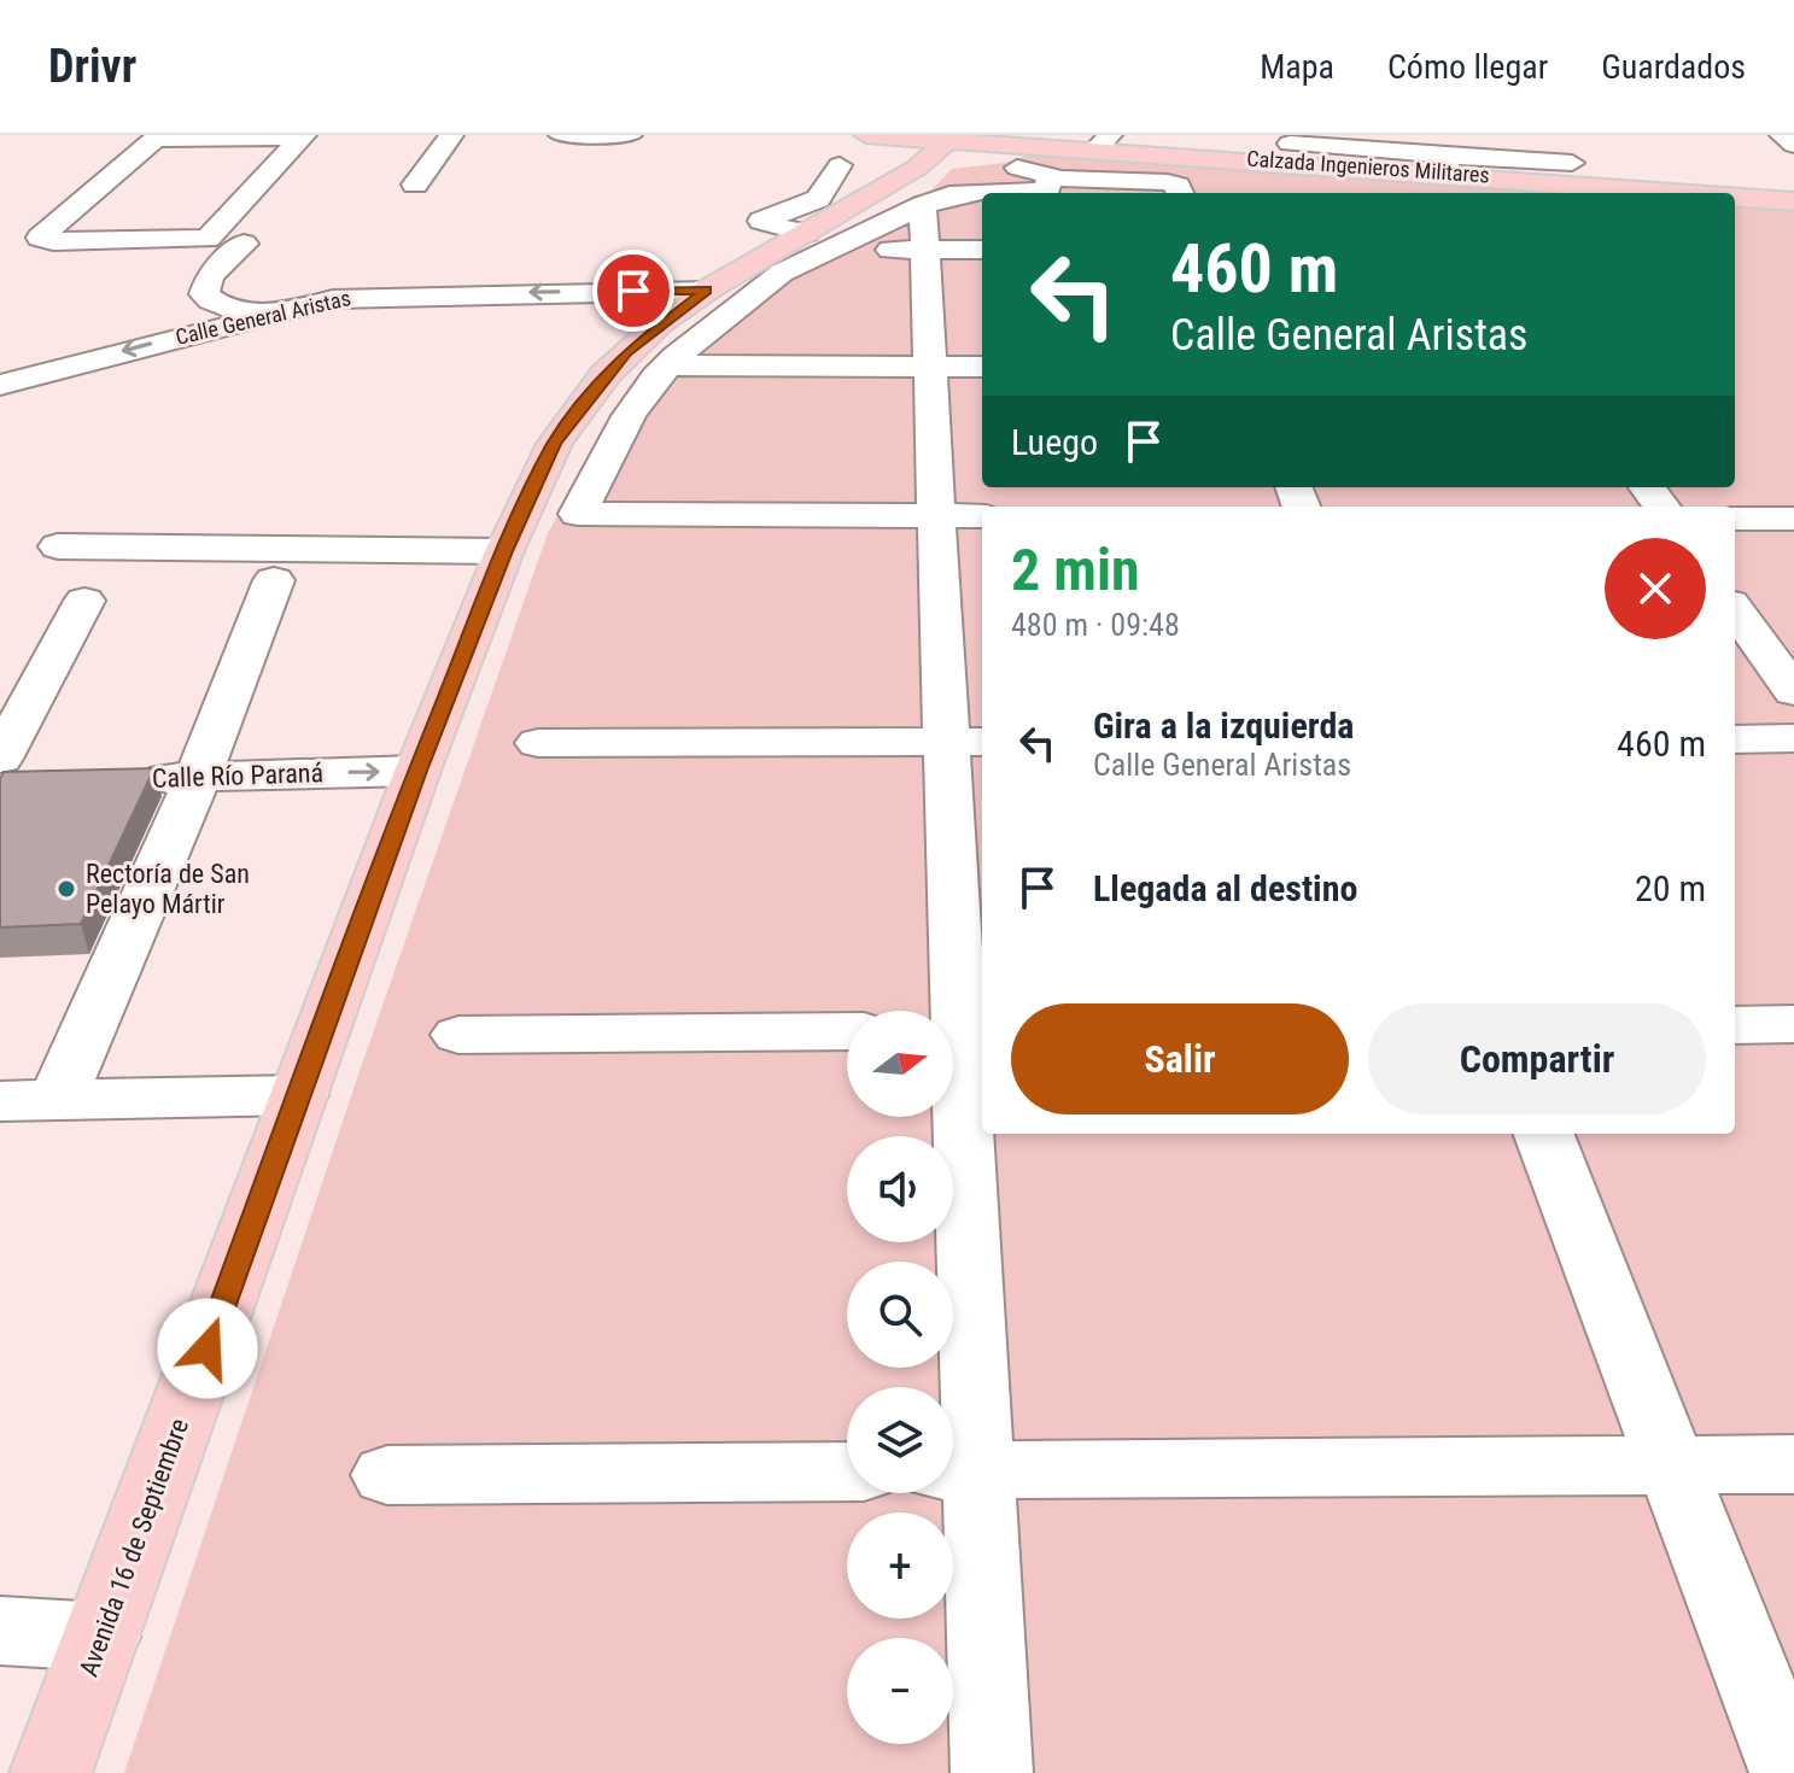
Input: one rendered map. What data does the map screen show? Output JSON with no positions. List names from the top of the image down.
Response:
{
  "streets": {
    "main road": ["Calzada Ingenieros Militares", "Avenida 16 de Septiembre"],
    "street": ["Calle General Aristas", "Calle Río Paraná"]
  },
  "crossings": [
    ["Calzada Ingenieros Militares", "Avenida 16 de Septiembre"],
    ["Calle General Aristas", "Avenida 16 de Septiembre"],
    ["Calle Río Paraná", "Avenida 16 de Septiembre"]
  ],
  "places": ["Rectoría de San Pelayo Mártir"],
  "north": "right",
  "page": {
    "header": "Drivr",
    "nav": ["Mapa", "Cómo llegar", "Guardados"],
    "turn": ["460 m", "Calle General Aristas"],
    "then": "Luego",
    "heading": ["2 min", "480 m · 09:48"],
    "list": [
      {
        "name": "Gira a la izquierda",
        "note": "Calle General Aristas",
        "value": "460 m"
      },
      {
        "name": "Llegada al destino",
        "value": "20 m"
      }
    ],
    "buttons": ["Salir", "Compartir"],
    "map_buttons": ["+", "−"]
  }
}
